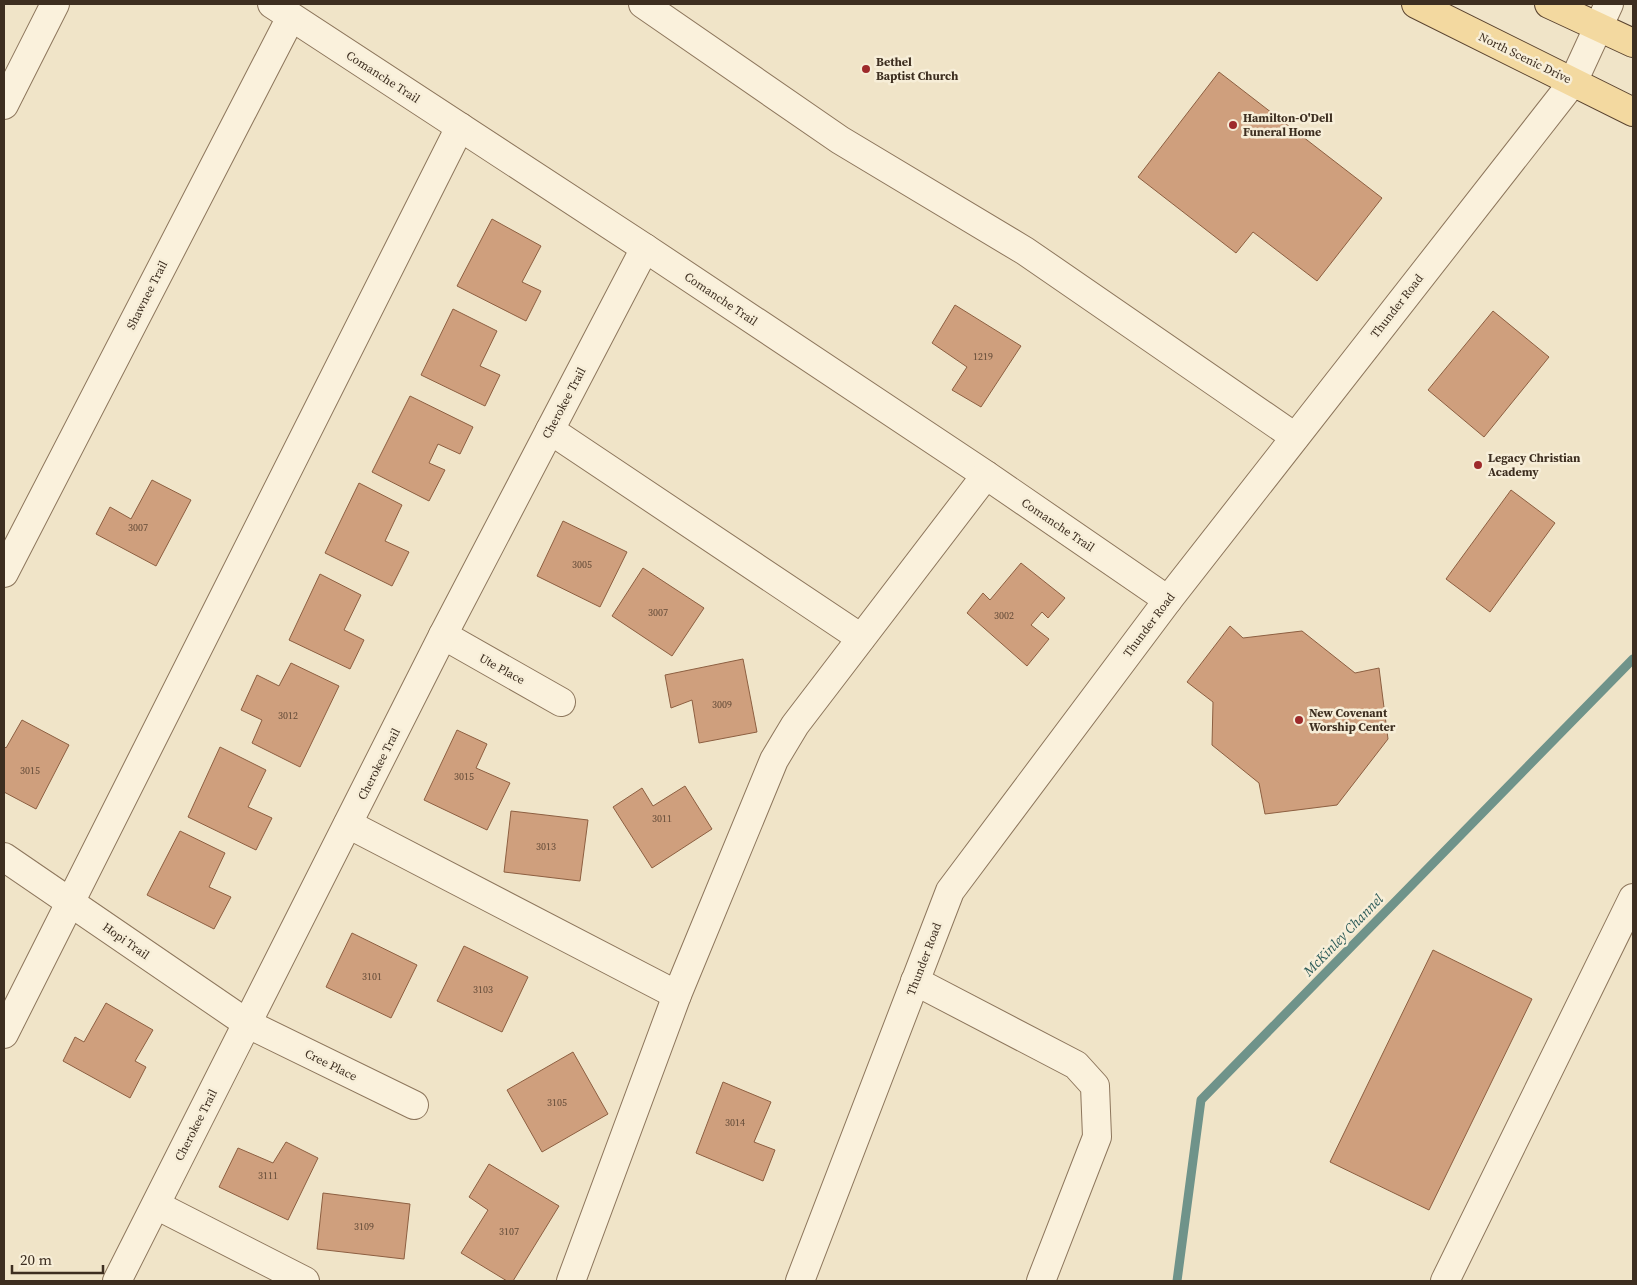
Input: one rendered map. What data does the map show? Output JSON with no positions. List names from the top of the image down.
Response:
{
  "streets": {
    "main road": ["North Scenic Drive"],
    "street": [
      "Comanche Trail",
      "Shawnee Trail",
      "Thunder Road",
      "Cherokee Trail",
      "Ute Place",
      "Hopi Trail",
      "Cree Place"
    ]
  },
  "crossings": [
    ["North Scenic Drive", "Thunder Road"],
    ["Comanche Trail", "Shawnee Trail"],
    ["Comanche Trail", "Thunder Road"],
    ["Comanche Trail", "Cherokee Trail"],
    ["Cherokee Trail", "Ute Place"],
    ["Cherokee Trail", "Hopi Trail"],
    ["Cherokee Trail", "Cree Place"],
    ["Hopi Trail", "Cree Place"]
  ],
  "water": ["McKinley Channel"],
  "places": [
    "Bethel Baptist Church",
    "Hamilton-O'Dell Funeral Home",
    "Legacy Christian Academy",
    "New Covenant Worship Center"
  ],
  "house_numbers": [
    "1219",
    "3007",
    "3005",
    "3007",
    "3002",
    "3009",
    "3012",
    "3015",
    "3015",
    "3011",
    "3013",
    "3101",
    "3103",
    "3105",
    "3014",
    "3111",
    "3109",
    "3107"
  ],
  "scale_bar": "20 m"
}
